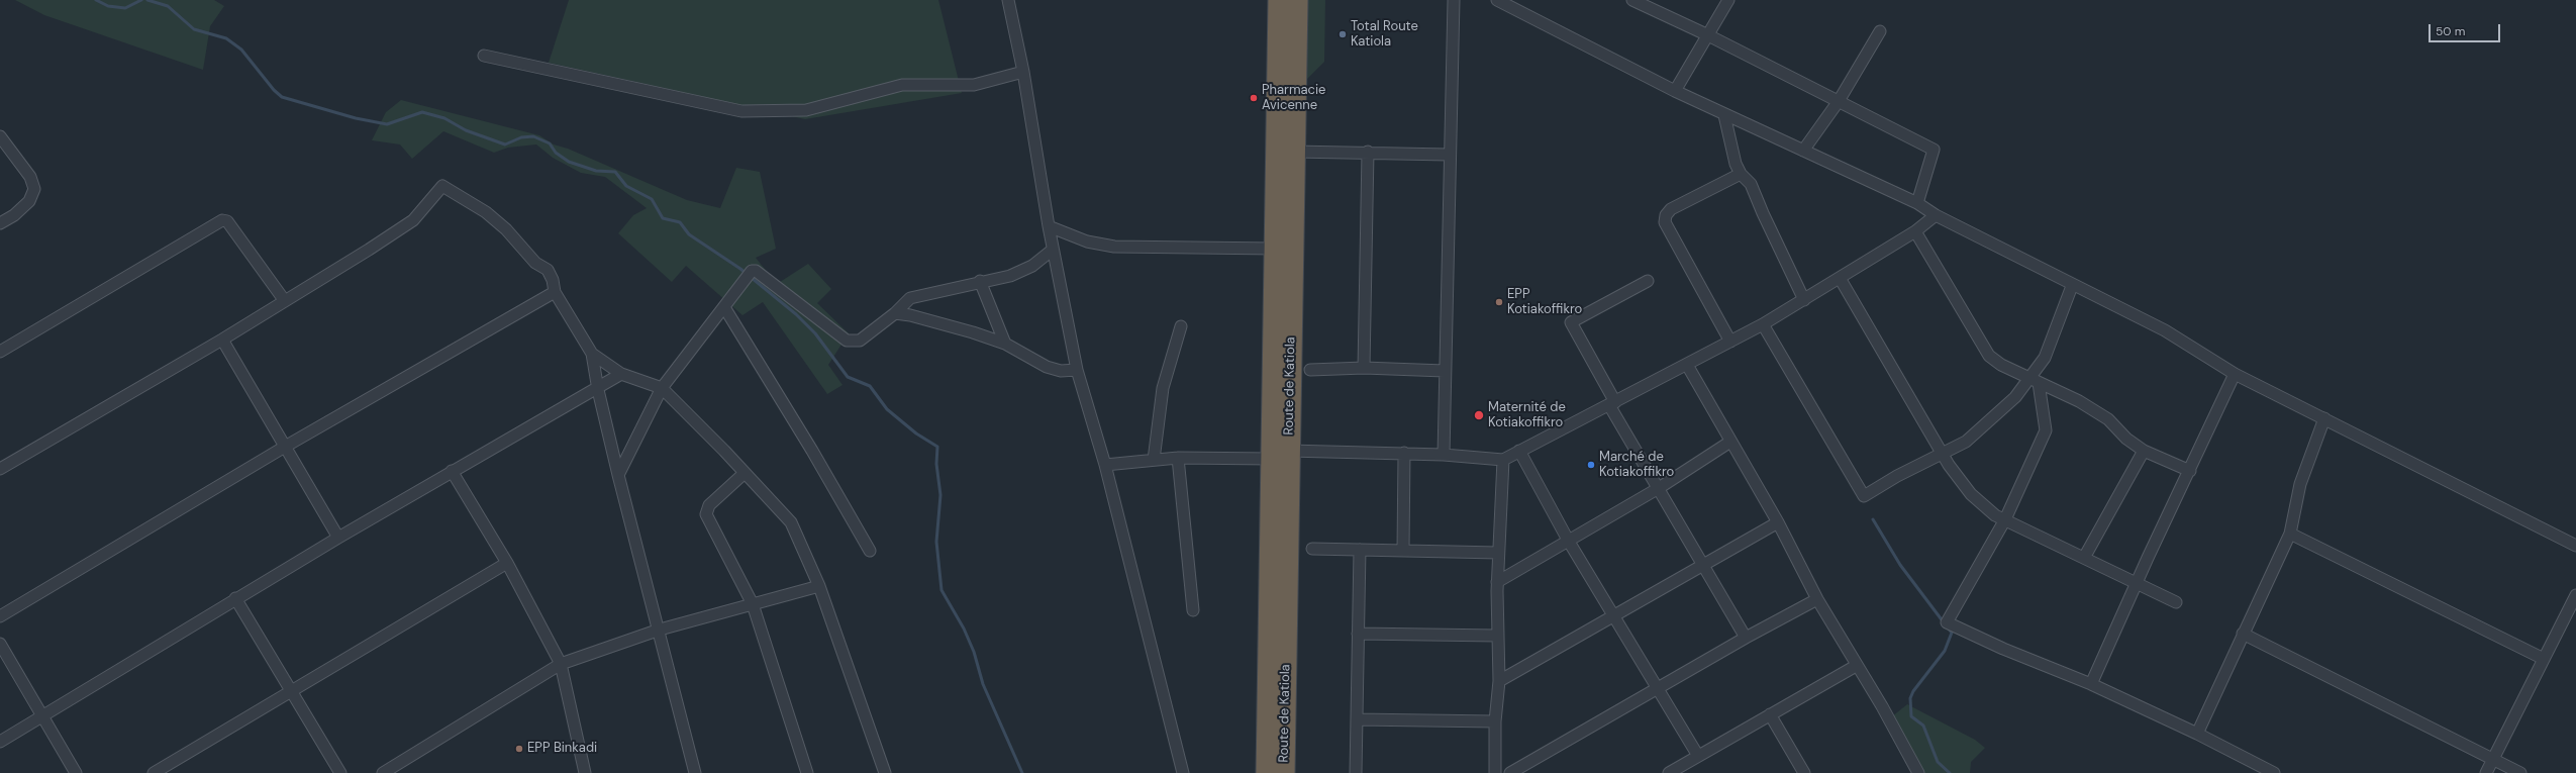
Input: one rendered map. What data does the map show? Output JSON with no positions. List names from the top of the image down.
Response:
{
  "streets": {
    "highway": ["Route de Katiola"]
  },
  "places": [
    "Total Route Katiola",
    "Pharmacie Avicenne",
    "EPP Kotiakoffikro",
    "Maternité de Kotiakoffikro",
    "Marché de Kotiakoffikro",
    "EPP Binkadi"
  ],
  "scale_bar": "50 m"
}
